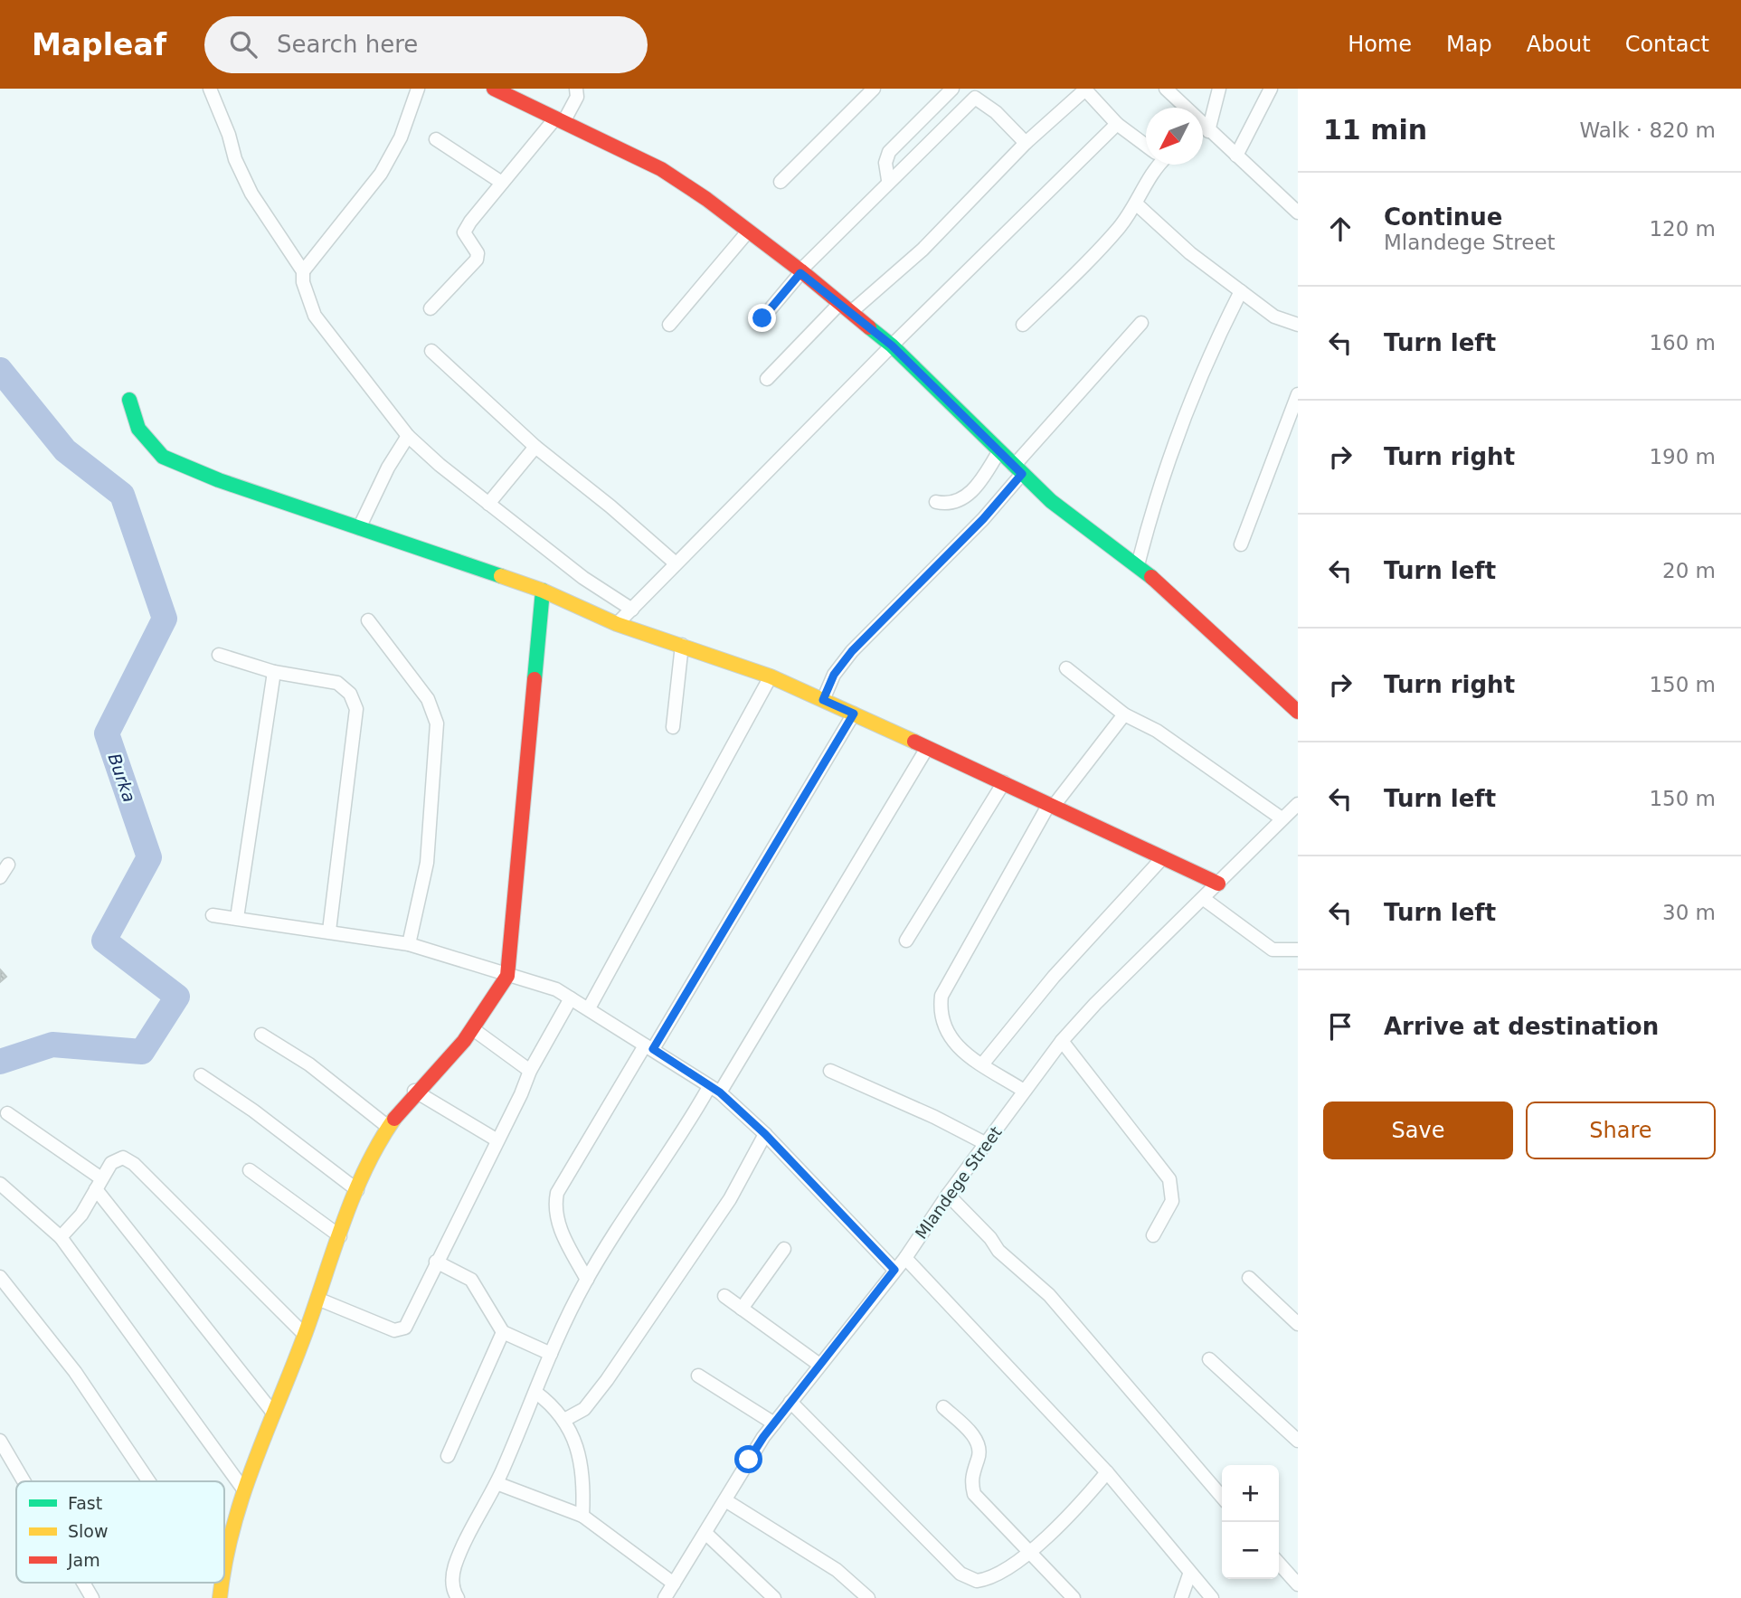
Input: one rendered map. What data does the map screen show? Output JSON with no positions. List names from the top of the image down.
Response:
{
  "streets": {
    "street": ["Mlandege Street"]
  },
  "water": ["Burka"],
  "legend": ["Fast", "Slow", "Jam"],
  "north": "bottom left",
  "page": {
    "header": "Mapleaf",
    "search": "Search here",
    "nav": [
      "Home",
      "Map",
      "About",
      "Contact"
    ],
    "heading": ["11 min", "Walk · 820 m"],
    "list": [
      ["Continue", "Mlandege Street", "120 m"],
      ["Turn left", "160 m"],
      ["Turn right", "190 m"],
      ["Turn left", "20 m"],
      ["Turn right", "150 m"],
      ["Turn left", "150 m"],
      ["Turn left", "30 m"],
      "Arrive at destination"
    ],
    "buttons": ["Save", "Share"],
    "map_buttons": ["+", "−"]
  }
}
